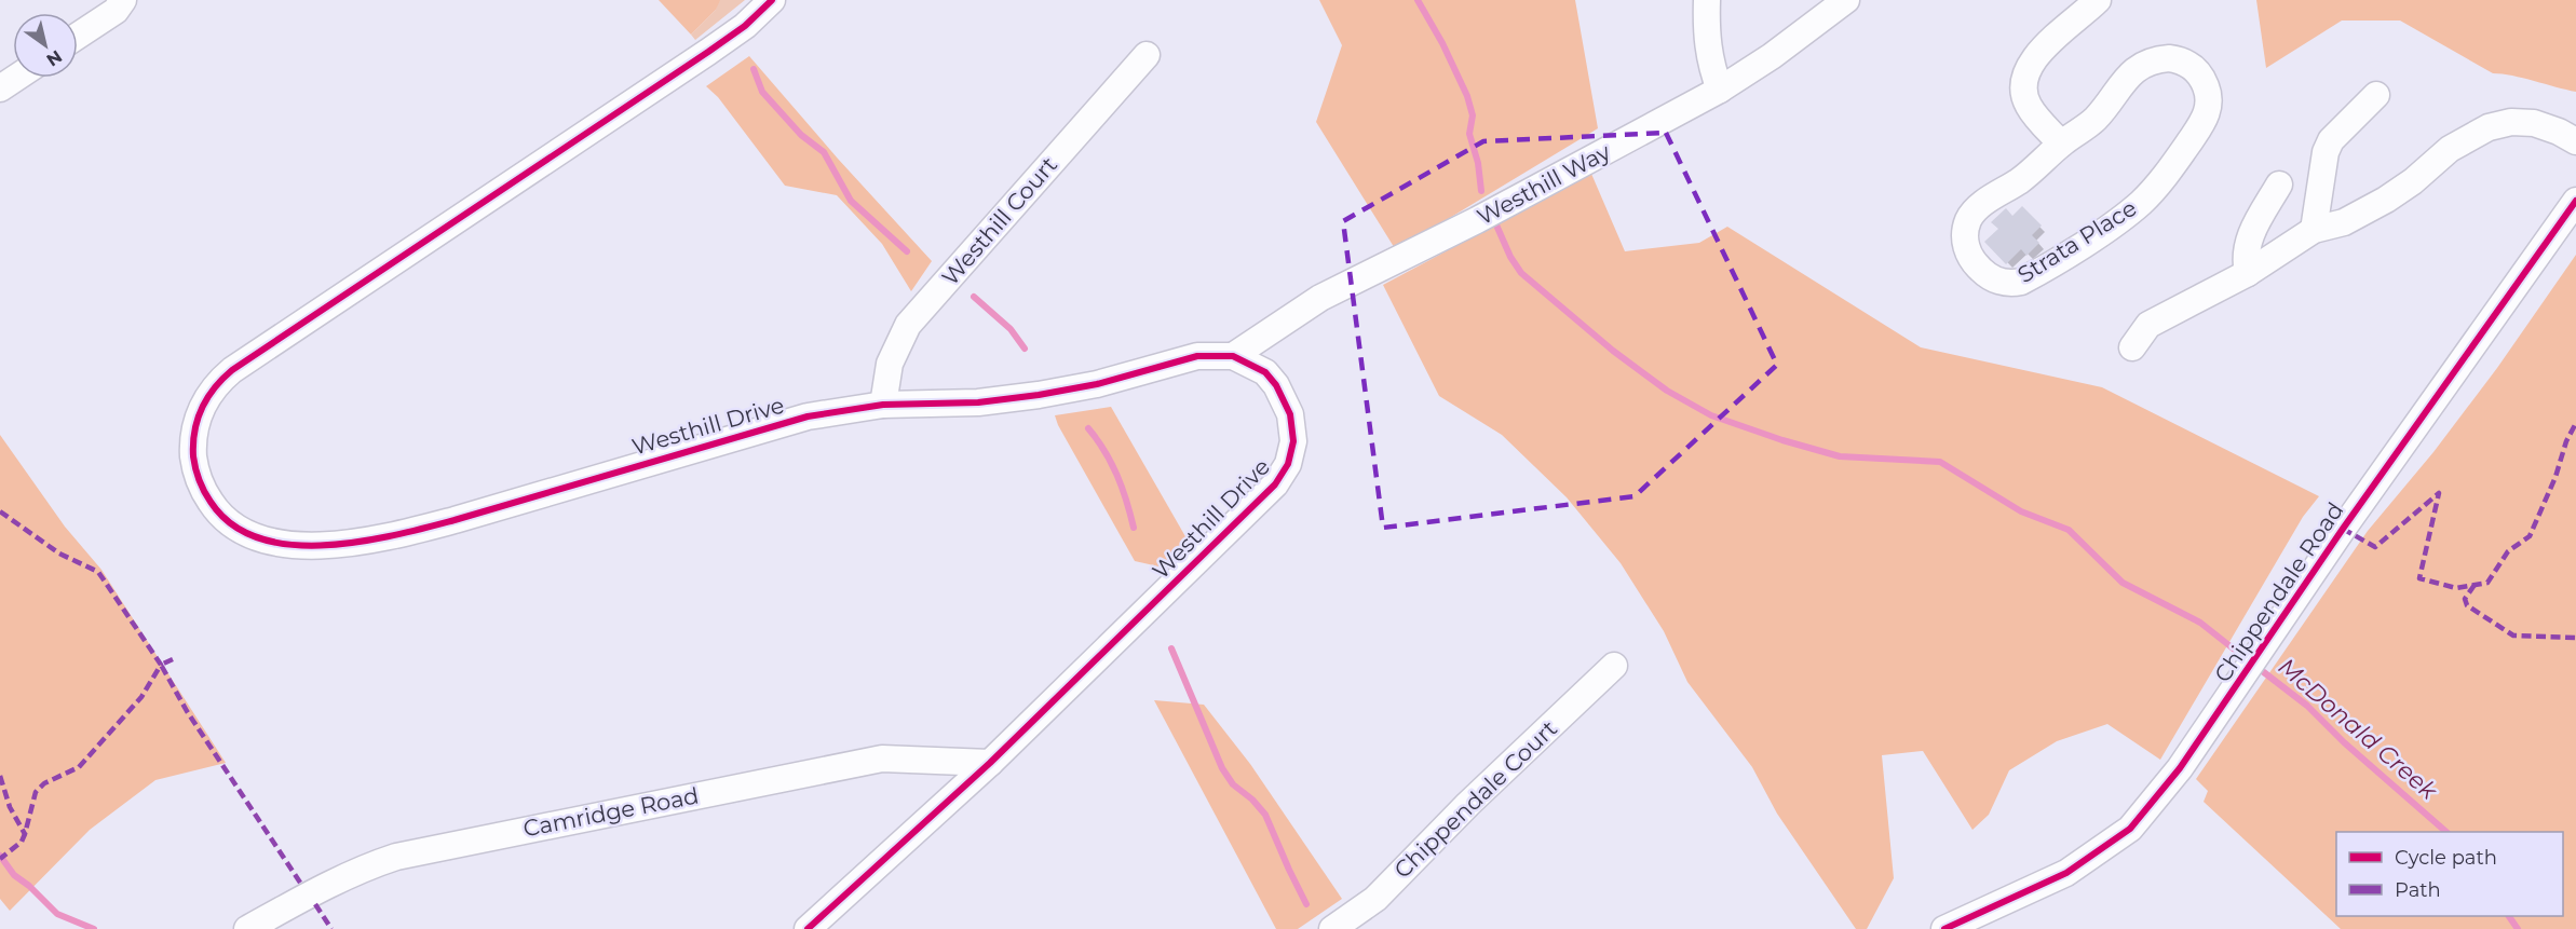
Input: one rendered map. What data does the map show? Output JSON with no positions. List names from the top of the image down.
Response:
{
  "streets": {
    "street": [
      "Westhill Way",
      "Westhill Court",
      "Strata Place",
      "Westhill Drive",
      "Chippendale Road",
      "Chippendale Court",
      "Camridge Road"
    ]
  },
  "crossings": [
    ["Westhill Way", "Westhill Drive"],
    ["Westhill Court", "Westhill Drive"],
    ["Westhill Drive", "Camridge Road"]
  ],
  "water": ["McDonald Creek"],
  "legend": ["Cycle path", "Path"],
  "north": "bottom right"
}
